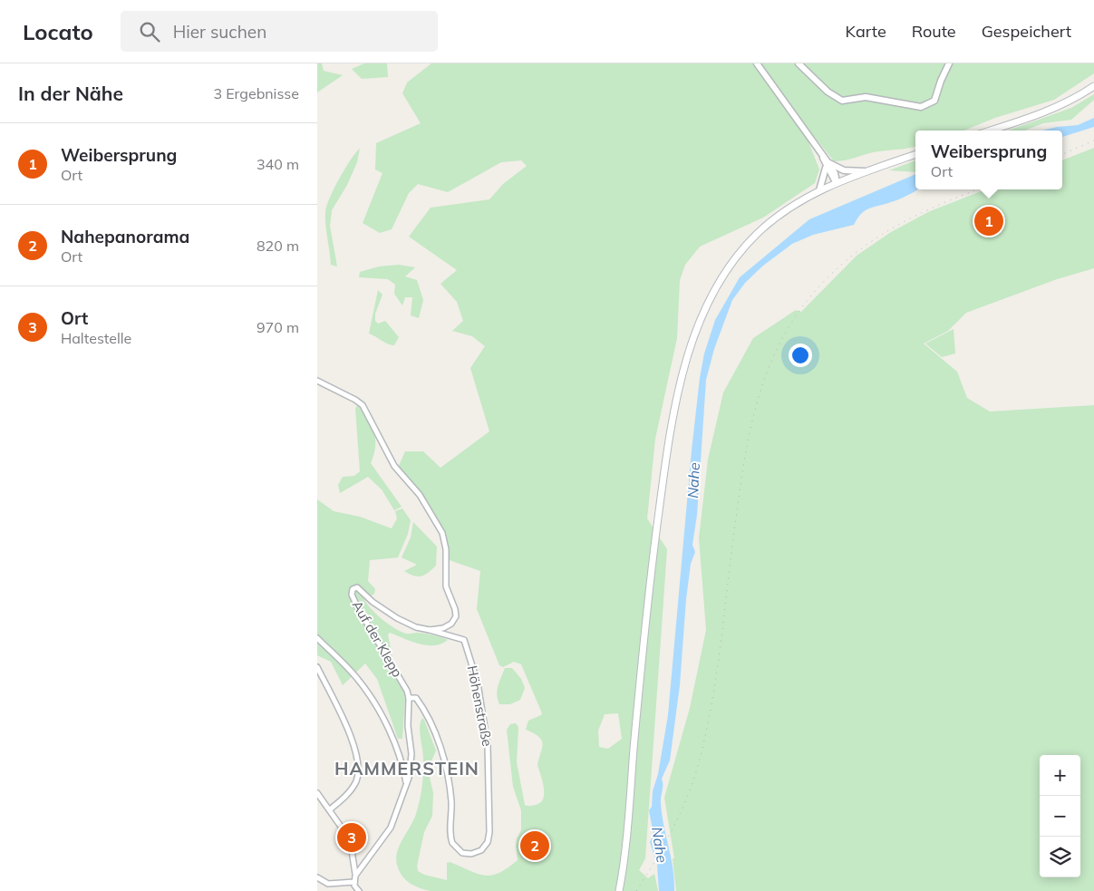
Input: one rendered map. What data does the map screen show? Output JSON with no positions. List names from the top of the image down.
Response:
{
  "streets": {
    "street": ["Auf der Klepp", "Höhenstraße"]
  },
  "crossings": [
    ["Auf der Klepp", "Höhenstraße"]
  ],
  "districts": ["HAMMERSTEIN"],
  "water": ["Nahe"],
  "page": {
    "header": "Locato",
    "search": "Hier suchen",
    "nav": ["Karte", "Route", "Gespeichert"],
    "heading": ["In der Nähe", "3 Ergebnisse"],
    "list": [
      {
        "mark": "1",
        "name": "Weibersprung",
        "note": "Ort",
        "value": "340 m"
      },
      {
        "mark": "2",
        "name": "Nahepanorama",
        "note": "Ort",
        "value": "820 m"
      },
      {
        "mark": "3",
        "name": "Ort",
        "note": "Haltestelle",
        "value": "970 m"
      }
    ],
    "popup": ["Weibersprung", "Ort"],
    "pins": ["1", "3", "2"],
    "map_buttons": ["+", "−"]
  }
}
